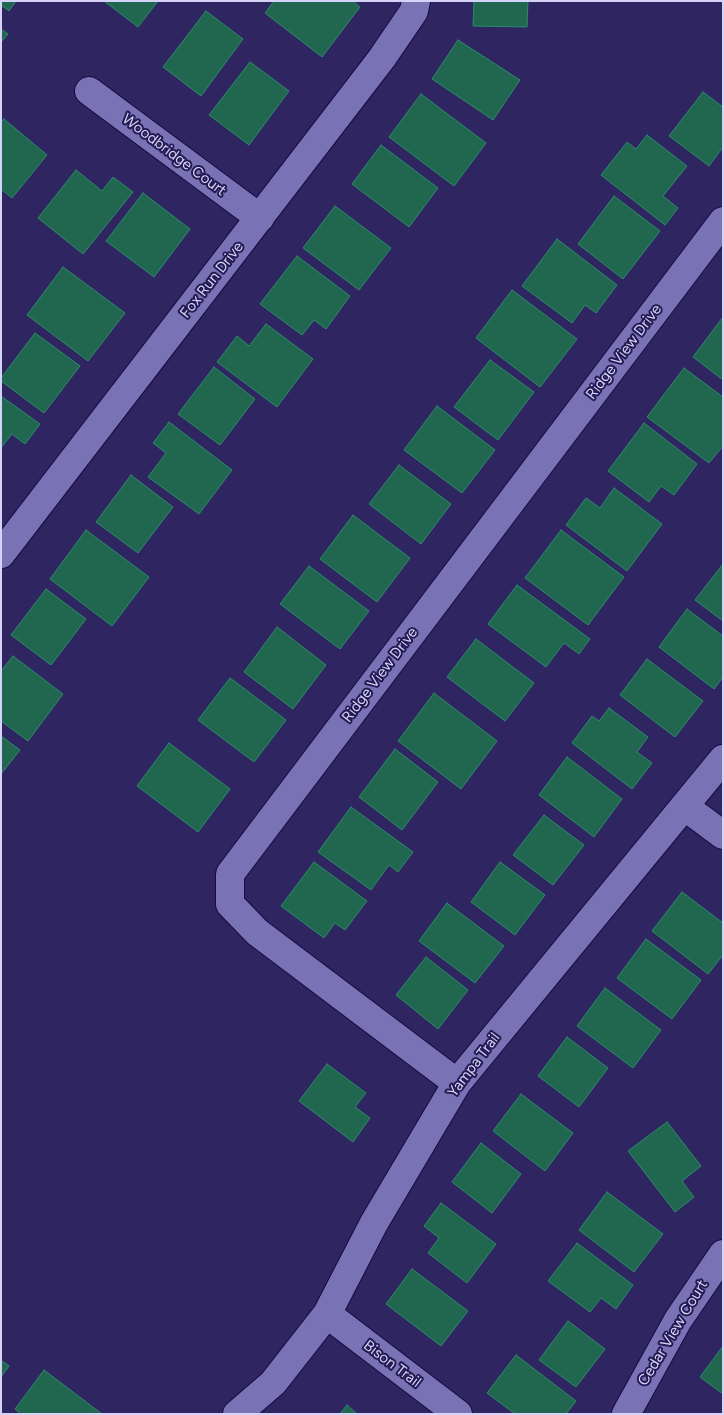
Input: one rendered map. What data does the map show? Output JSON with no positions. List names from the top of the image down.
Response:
{
  "streets": {
    "street": [
      "Woodbridge Court",
      "Fox Run Drive",
      "Ridge View Drive",
      "Yampa Trail",
      "Cedar View Court",
      "Bison Trail"
    ]
  },
  "crossings": [
    ["Woodbridge Court", "Fox Run Drive"],
    ["Ridge View Drive", "Yampa Trail"],
    ["Yampa Trail", "Bison Trail"]
  ]
}
